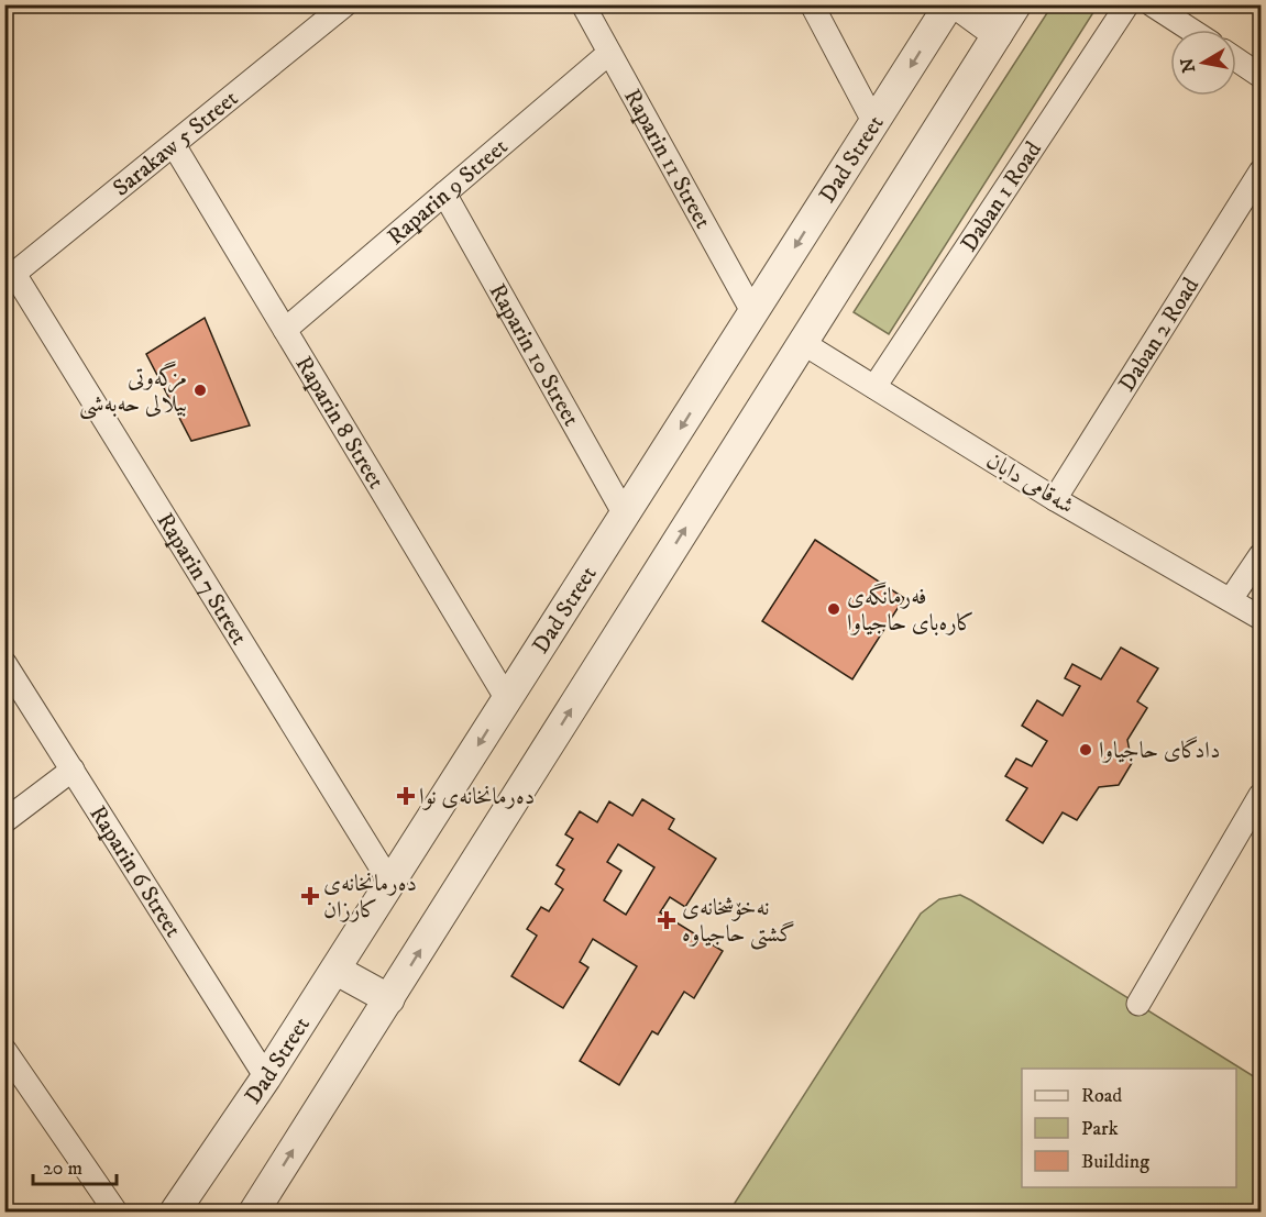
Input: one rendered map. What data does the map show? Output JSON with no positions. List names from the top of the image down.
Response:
{
  "streets": {
    "street": [
      "Sarakaw 5 Street",
      "Raparin 11 Street",
      "Dad Street",
      "Raparin 9 Street",
      "Daban 1 Road",
      "Daban 2 Road",
      "Raparin 10 Street",
      "Raparin 8 Street",
      "شەقامی دابان",
      "Raparin 7 Street",
      "Raparin 6 Street"
    ]
  },
  "crossings": [
    ["Sarakaw 5 Street", "Raparin 8 Street"],
    ["Sarakaw 5 Street", "Raparin 7 Street"],
    ["Raparin 11 Street", "Dad Street"],
    ["Raparin 11 Street", "Raparin 9 Street"],
    ["Dad Street", "Raparin 10 Street"],
    ["Dad Street", "Raparin 8 Street"],
    ["Dad Street", "Raparin 7 Street"],
    ["Dad Street", "Raparin 6 Street"],
    ["Raparin 9 Street", "Raparin 10 Street"],
    ["Raparin 9 Street", "Raparin 8 Street"],
    ["Daban 1 Road", "شەقامی دابان"],
    ["Daban 2 Road", "شەقامی دابان"]
  ],
  "places": {
    "other": ["مزگەوتی بیلالی حەبەشی", "فەرمانگەی کارەبای حاجیاوا", "دادگای حاجیاوا"],
    "health": ["دەرمانخانەی نوا", "دەرمانخانەی کارزان", "نەخۆشخانەی گشتی حاجیاوە"]
  },
  "legend": ["Road", "Park", "Building"],
  "scale_bar": "20 m",
  "north": "left"
}
